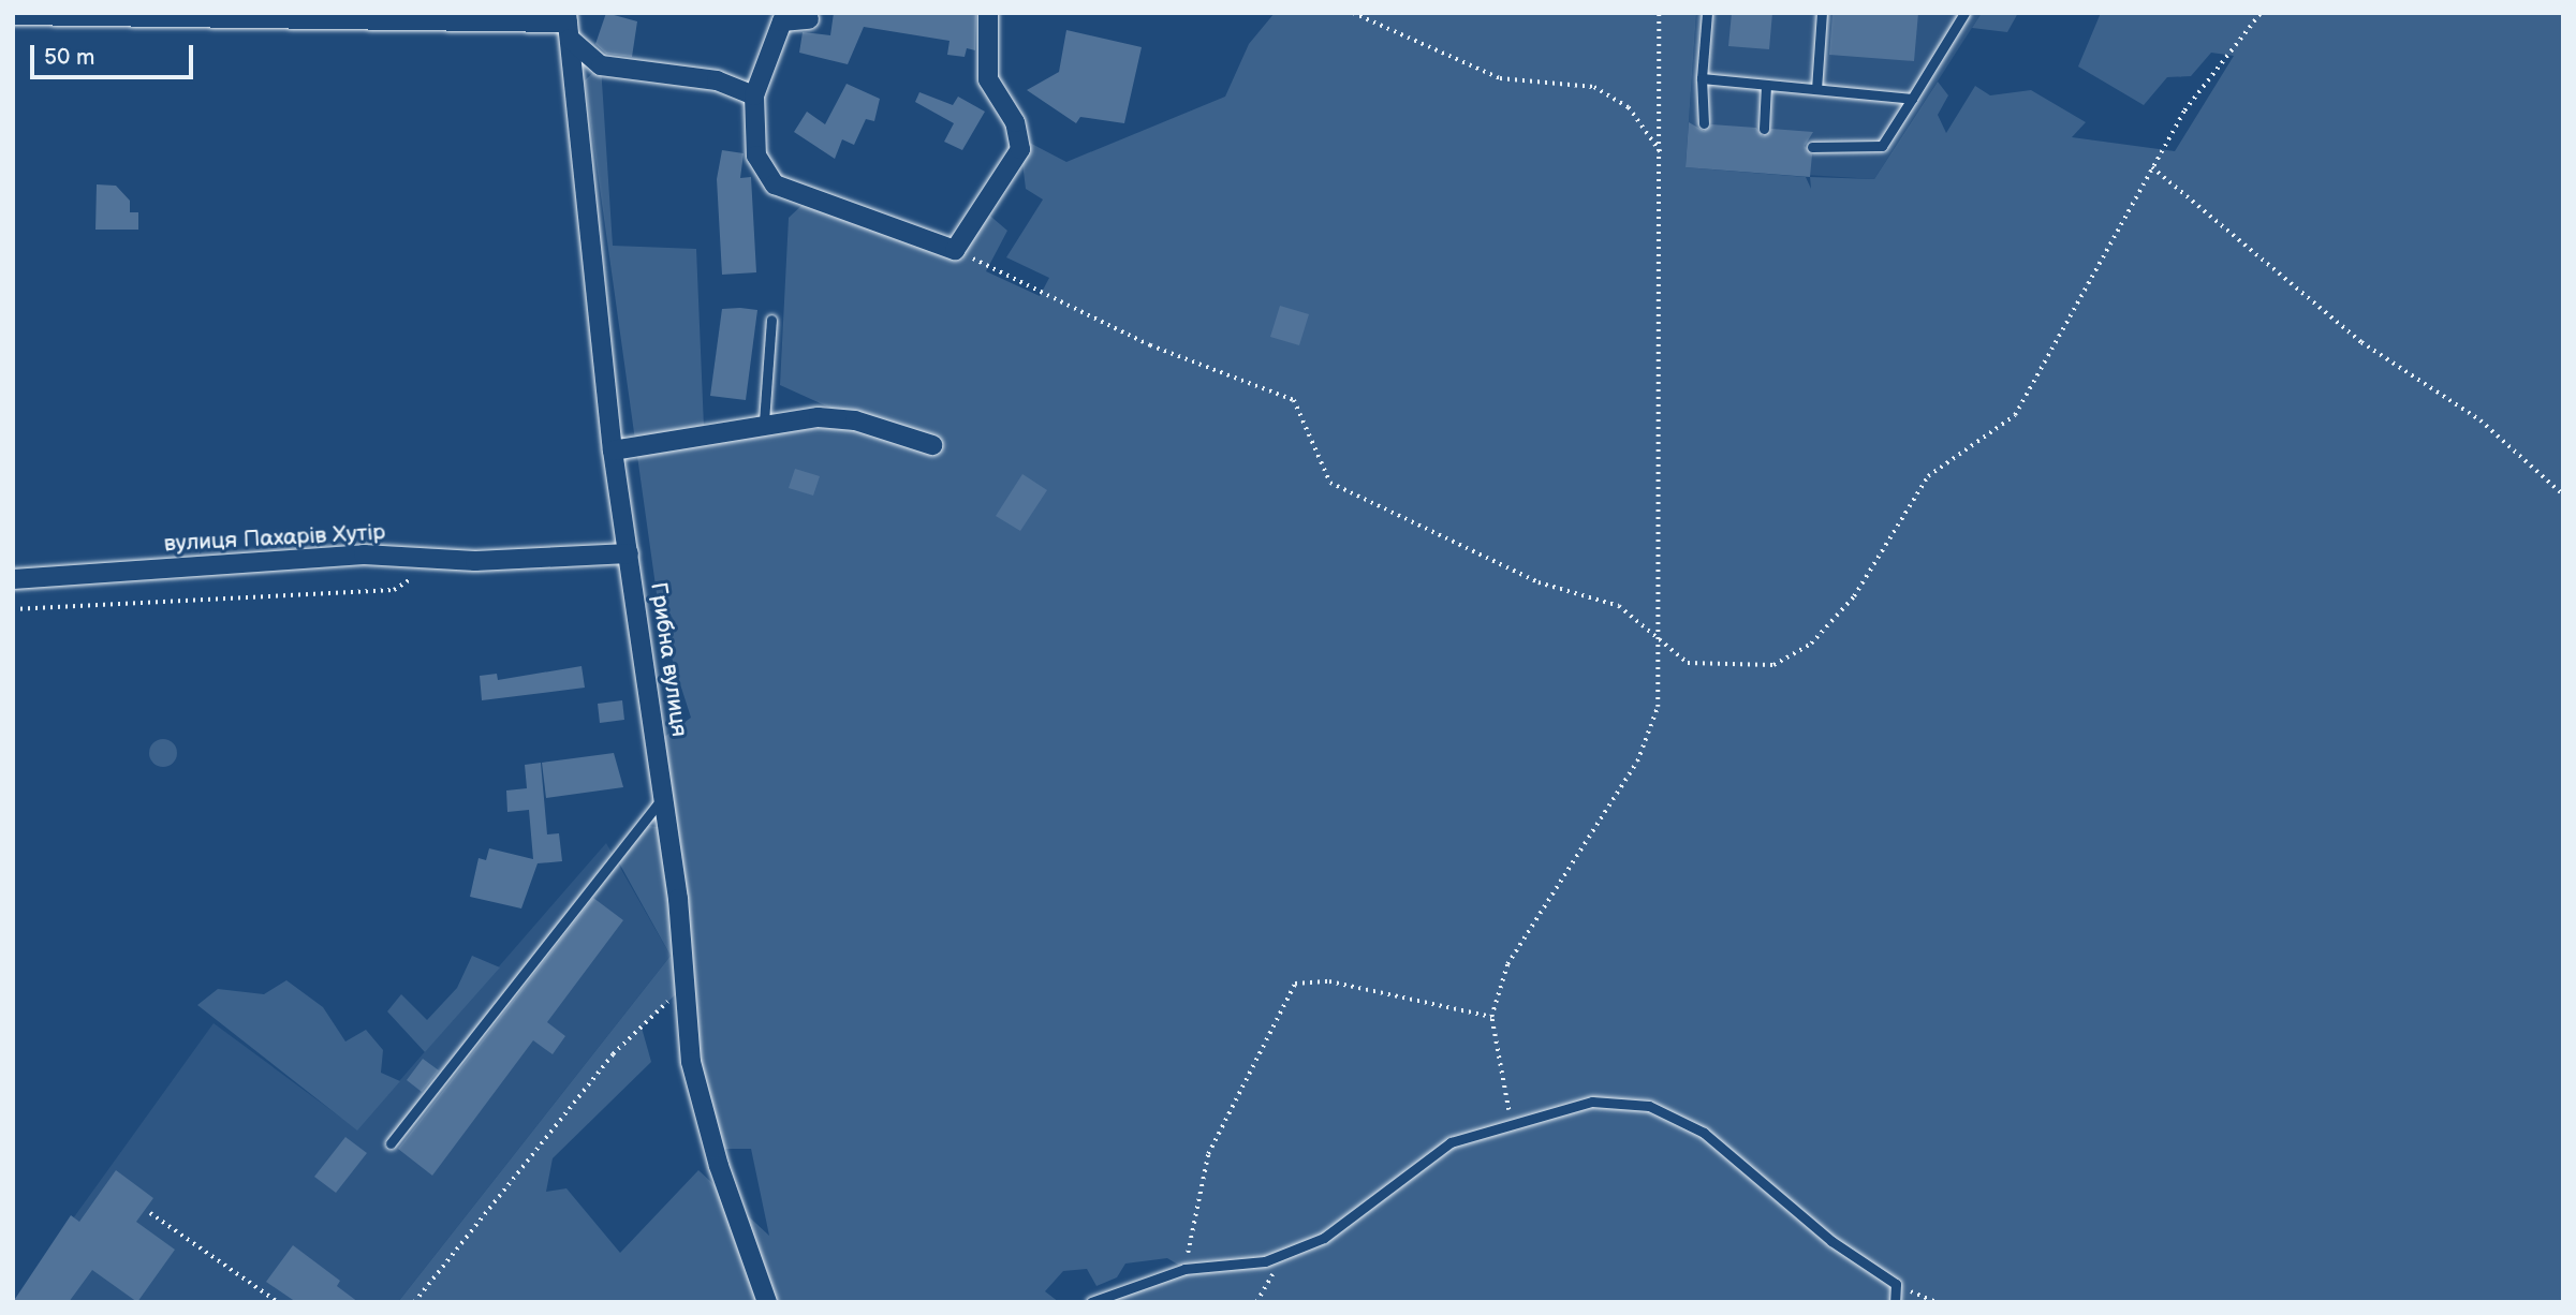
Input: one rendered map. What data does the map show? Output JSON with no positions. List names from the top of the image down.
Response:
{
  "streets": {
    "street": ["вулиця Пахарів Хутір", "Грибна вулиця"]
  },
  "crossings": [
    ["вулиця Пахарів Хутір", "Грибна вулиця"]
  ],
  "scale_bar": "50 m"
}
